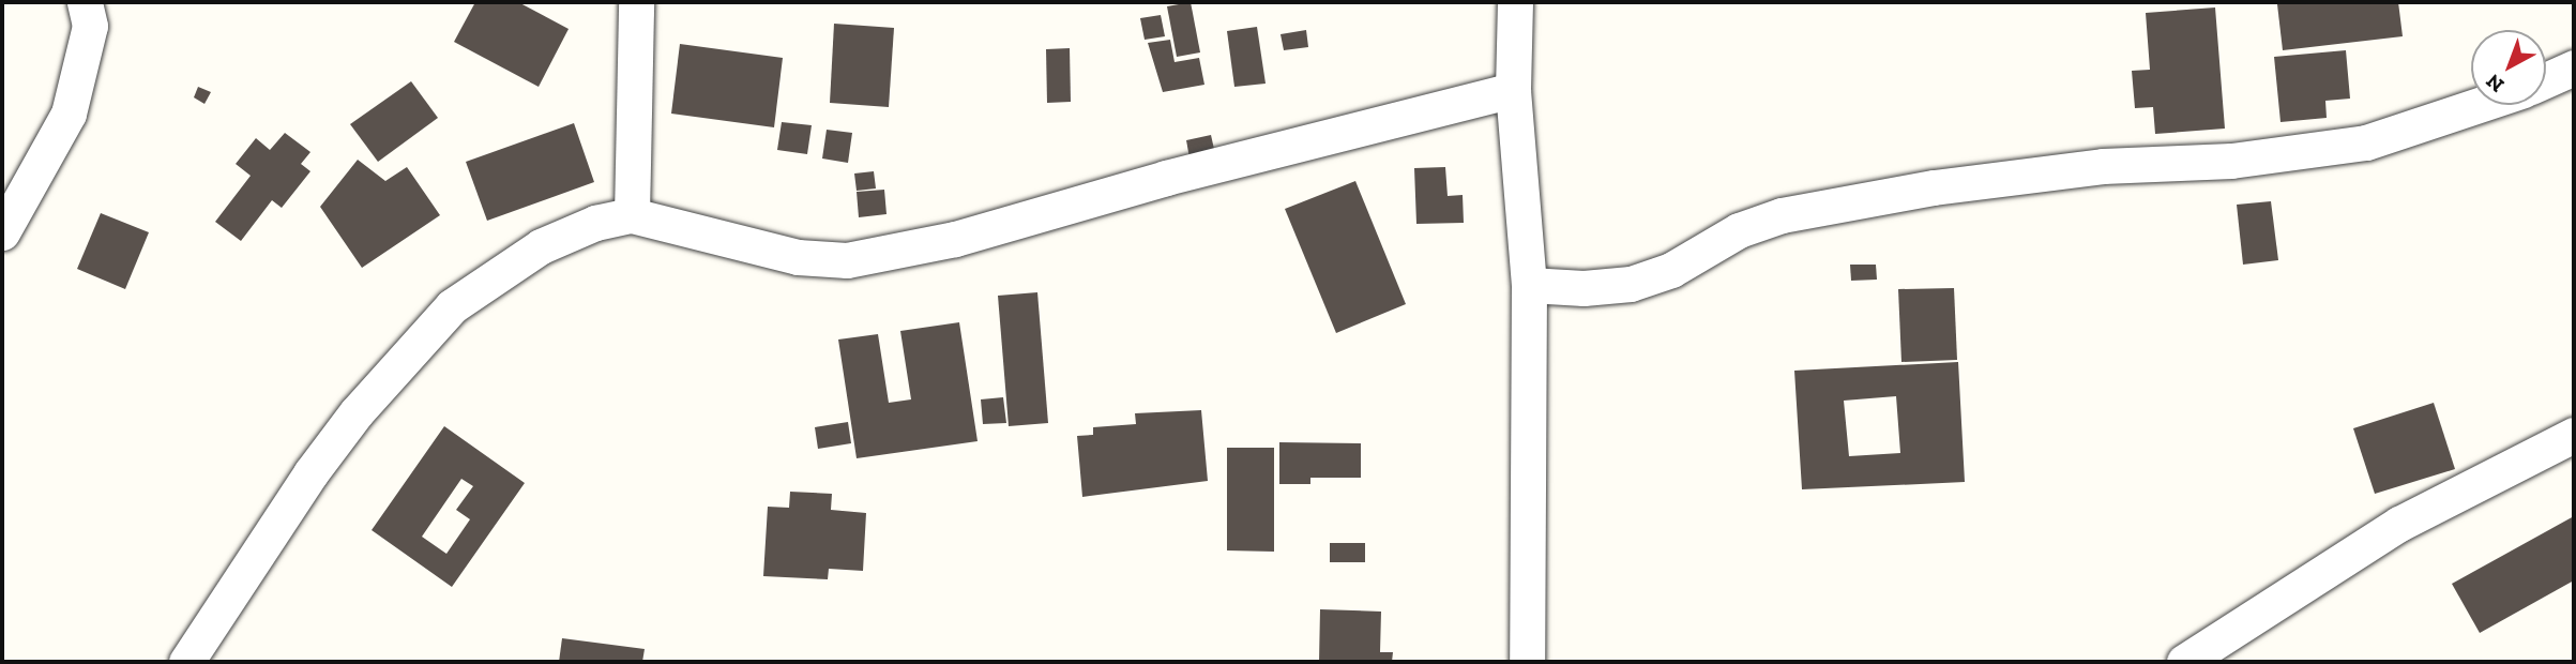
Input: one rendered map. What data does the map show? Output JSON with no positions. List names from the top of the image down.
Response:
{
  "north": "bottom left"
}
